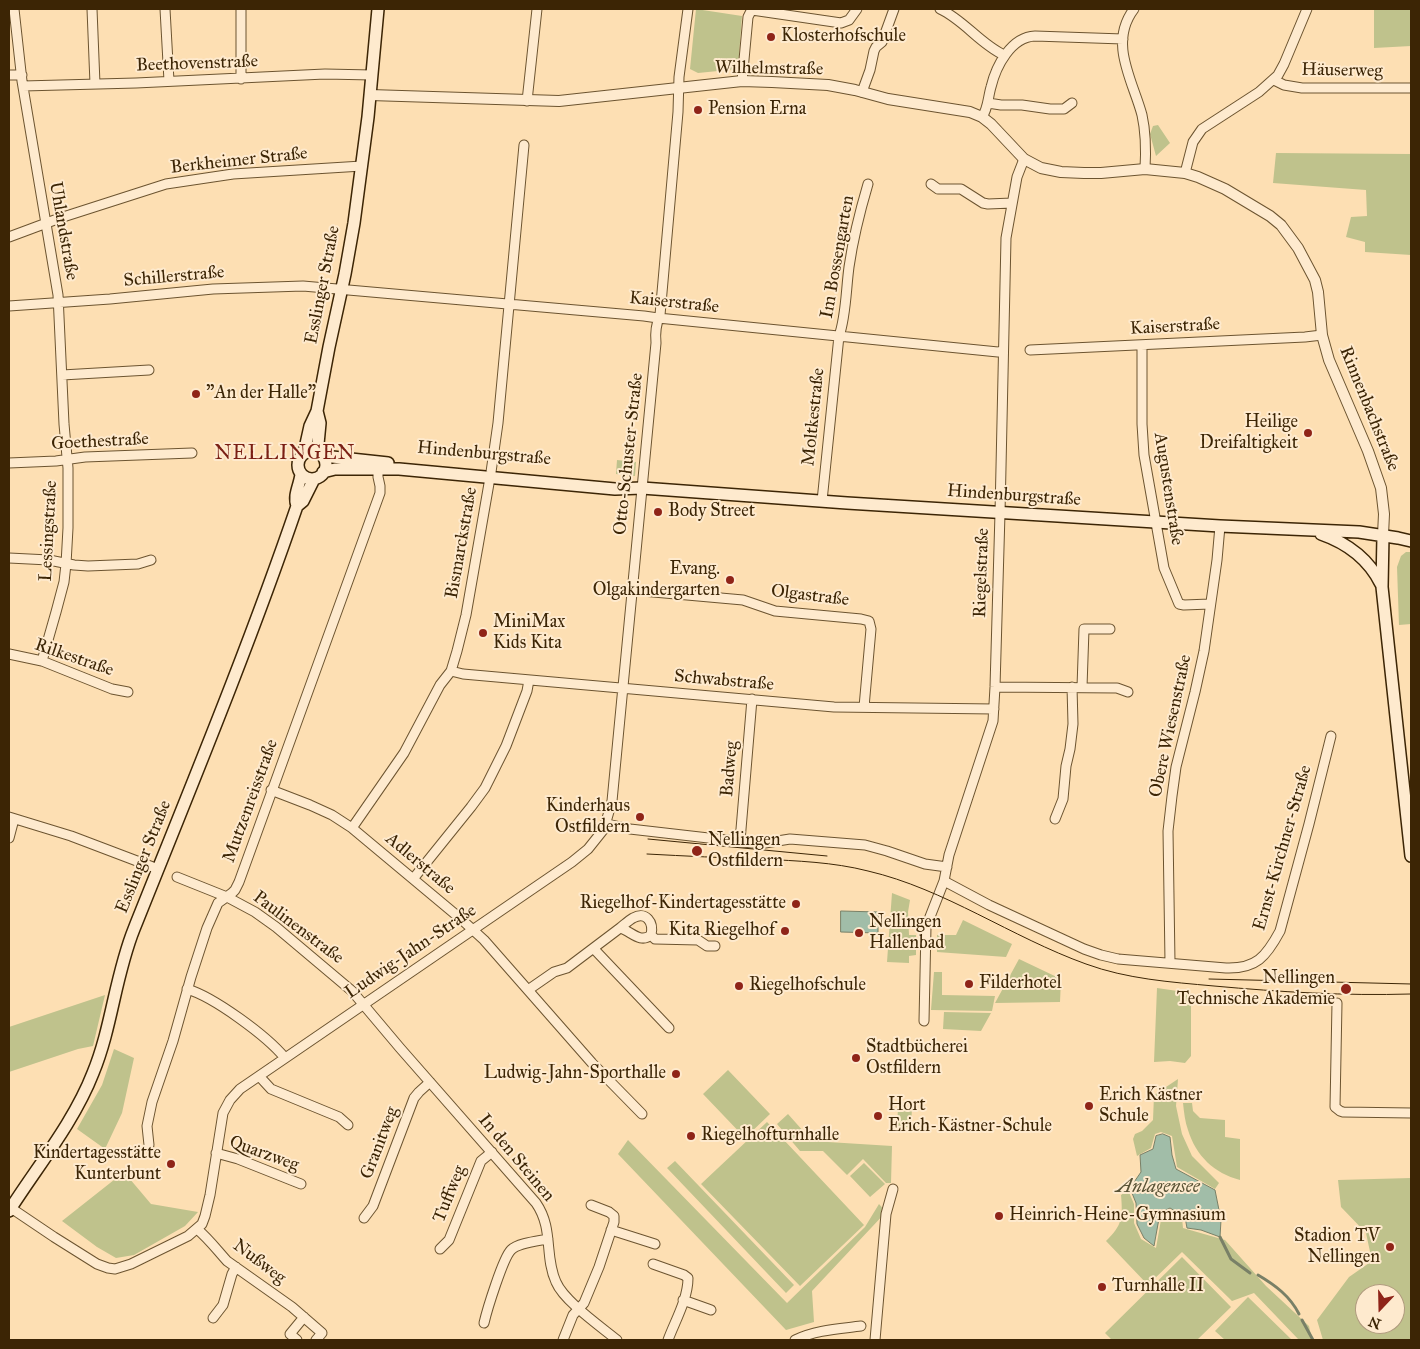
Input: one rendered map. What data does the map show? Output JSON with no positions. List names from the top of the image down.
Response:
{
  "streets": {
    "main road": ["Esslinger Straße", "Rinnenbachstraße", "Hindenburgstraße"],
    "street": [
      "Beethovenstraße",
      "Wilhelmstraße",
      "Häuserweg",
      "Berkheimer Straße",
      "Uhlandstraße",
      "Im Bossengarten",
      "Schillerstraße",
      "Kaiserstraße",
      "Moltkestraße",
      "Goethestraße",
      "Otto-Schuster-Straße",
      "Augustenstraße",
      "Lessingstraße",
      "Bismarckstraße",
      "Riegelstraße",
      "Olgastraße",
      "Rilkestraße",
      "Schwabstraße",
      "Obere Wiesenstraße",
      "Badweg",
      "Mutzenreisstraße",
      "Ernst-Kirchner-Straße",
      "Adlerstraße",
      "Paulinenstraße",
      "Ludwig-Jahn-Straße",
      "Granitweg",
      "Quarzweg",
      "In den Steinen",
      "Tuffweg",
      "Nußweg"
    ]
  },
  "crossings": [
    ["Beethovenstraße", "Uhlandstraße"],
    ["Beethovenstraße", "Esslinger Straße"],
    ["Wilhelmstraße", "Esslinger Straße"],
    ["Wilhelmstraße", "Rinnenbachstraße"],
    ["Wilhelmstraße", "Otto-Schuster-Straße"],
    ["Wilhelmstraße", "Riegelstraße"],
    ["Berkheimer Straße", "Uhlandstraße"],
    ["Berkheimer Straße", "Esslinger Straße"],
    ["Uhlandstraße", "Schillerstraße"],
    ["Uhlandstraße", "Goethestraße"],
    ["Uhlandstraße", "Lessingstraße"],
    ["Im Bossengarten", "Kaiserstraße"],
    ["Im Bossengarten", "Moltkestraße"],
    ["Schillerstraße", "Esslinger Straße"],
    ["Schillerstraße", "Kaiserstraße"],
    ["Esslinger Straße", "Kaiserstraße"],
    ["Esslinger Straße", "Hindenburgstraße"],
    ["Kaiserstraße", "Rinnenbachstraße"],
    ["Kaiserstraße", "Moltkestraße"],
    ["Kaiserstraße", "Otto-Schuster-Straße"],
    ["Kaiserstraße", "Augustenstraße"],
    ["Kaiserstraße", "Bismarckstraße"],
    ["Kaiserstraße", "Riegelstraße"],
    ["Rinnenbachstraße", "Hindenburgstraße"],
    ["Rinnenbachstraße", "Riegelstraße"],
    ["Moltkestraße", "Hindenburgstraße"],
    ["Goethestraße", "Lessingstraße"],
    ["Hindenburgstraße", "Otto-Schuster-Straße"],
    ["Hindenburgstraße", "Augustenstraße"],
    ["Hindenburgstraße", "Bismarckstraße"],
    ["Hindenburgstraße", "Riegelstraße"],
    ["Hindenburgstraße", "Obere Wiesenstraße"],
    ["Hindenburgstraße", "Mutzenreisstraße"],
    ["Otto-Schuster-Straße", "Olgastraße"],
    ["Otto-Schuster-Straße", "Schwabstraße"],
    ["Otto-Schuster-Straße", "Ludwig-Jahn-Straße"],
    ["Augustenstraße", "Obere Wiesenstraße"],
    ["Lessingstraße", "Rilkestraße"],
    ["Bismarckstraße", "Schwabstraße"],
    ["Bismarckstraße", "Adlerstraße"],
    ["Riegelstraße", "Schwabstraße"],
    ["Riegelstraße", "Ernst-Kirchner-Straße"],
    ["Olgastraße", "Schwabstraße"],
    ["Schwabstraße", "Badweg"],
    ["Obere Wiesenstraße", "Ernst-Kirchner-Straße"],
    ["Mutzenreisstraße", "Adlerstraße"],
    ["Mutzenreisstraße", "Paulinenstraße"],
    ["Adlerstraße", "Ludwig-Jahn-Straße"],
    ["Paulinenstraße", "Ludwig-Jahn-Straße"],
    ["Paulinenstraße", "In den Steinen"],
    ["Ludwig-Jahn-Straße", "Quarzweg"],
    ["Ludwig-Jahn-Straße", "In den Steinen"],
    ["Ludwig-Jahn-Straße", "Nußweg"],
    ["Granitweg", "In den Steinen"],
    ["In den Steinen", "Tuffweg"]
  ],
  "districts": ["NELLINGEN"],
  "water": ["Anlagensee"],
  "places": [
    "Klosterhofschule",
    "Pension Erna",
    "\"An der Halle\"",
    "Heilige Dreifaltigkeit",
    "Body Street",
    "Evang. Olgakindergarten",
    "MiniMax Kids Kita",
    "Kinderhaus Ostfildern",
    "Nellingen Ostfildern",
    "Riegelhof-Kindertagesstätte",
    "Kita Riegelhof",
    "Nellingen Hallenbad",
    "Filderhotel",
    "Riegelhofschule",
    "Nellingen Technische Akademie",
    "Stadtbücherei Ostfildern",
    "Ludwig-Jahn-Sporthalle",
    "Erich Kästner Schule",
    "Hort Erich-Kästner-Schule",
    "Riegelhofturnhalle",
    "Kindertagesstätte Kunterbunt",
    "Heinrich-Heine-Gymnasium",
    "Stadion TV Nellingen",
    "Turnhalle II"
  ],
  "north": "bottom"
}
